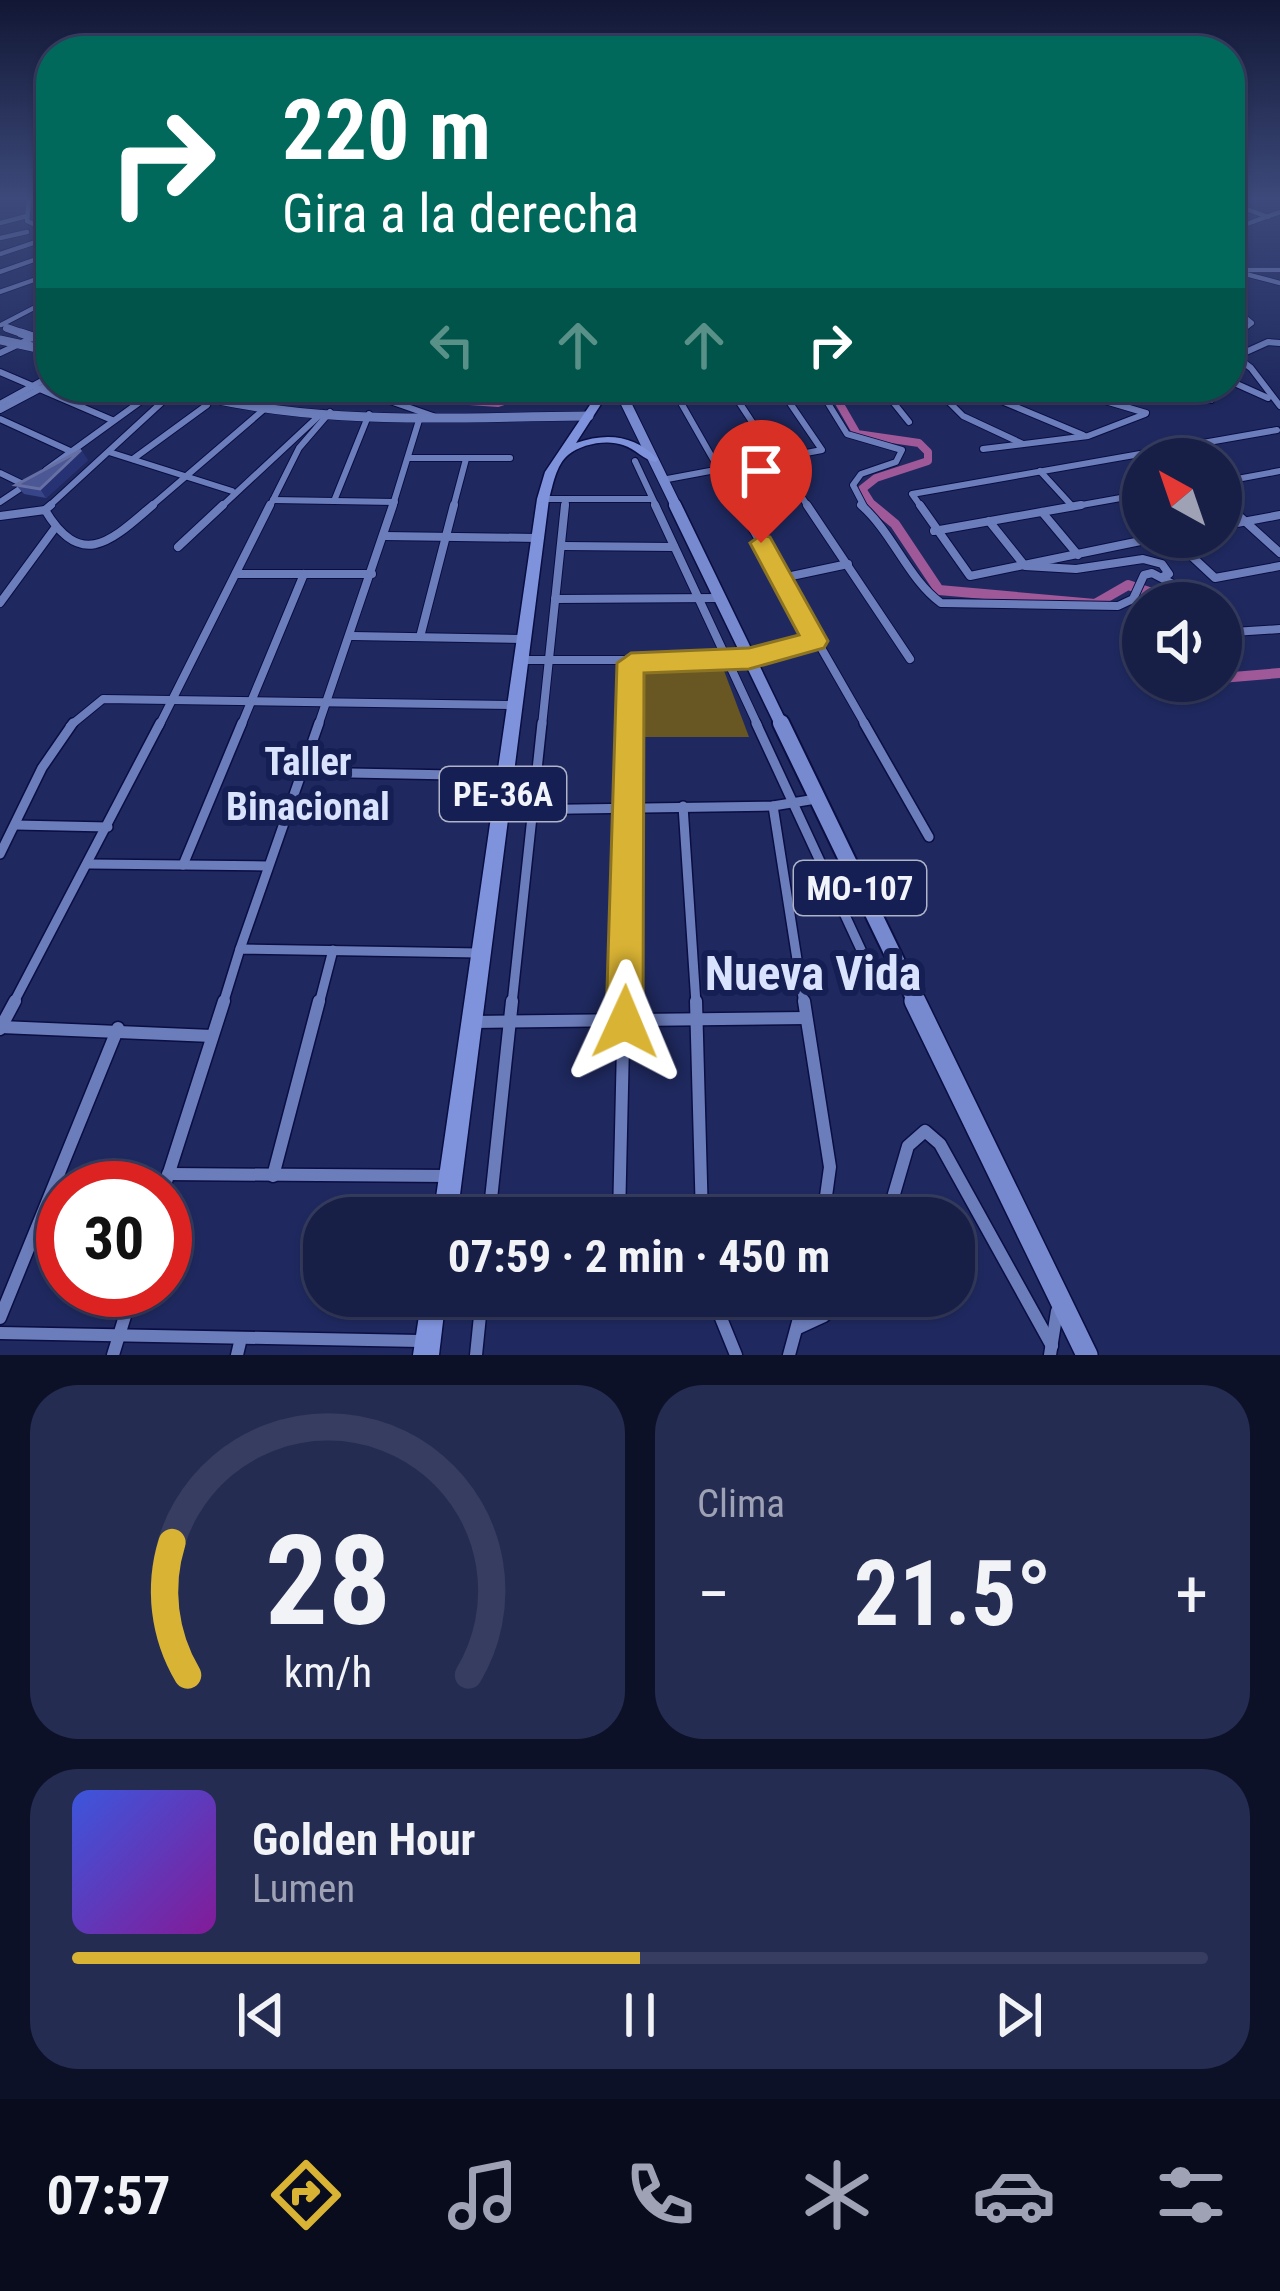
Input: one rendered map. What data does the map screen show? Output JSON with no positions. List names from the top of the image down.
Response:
{
  "streets": {
    "highway": ["PE-36A"],
    "main road": ["MO-107"]
  },
  "districts": ["Taller Binacional", "Nueva Vida"],
  "north": "top left",
  "page": {
    "turn": ["220 m", "Gira a la derecha"],
    "limit": "30",
    "trip": "07:59 · 2 min · 450 m",
    "tile": "Clima",
    "heat": ["−", "21.5°", "+"],
    "song": ["Golden Hour", "Lumen"],
    "tabs": "07:57",
    "gauge": ["28", "km/h"]
  }
}
